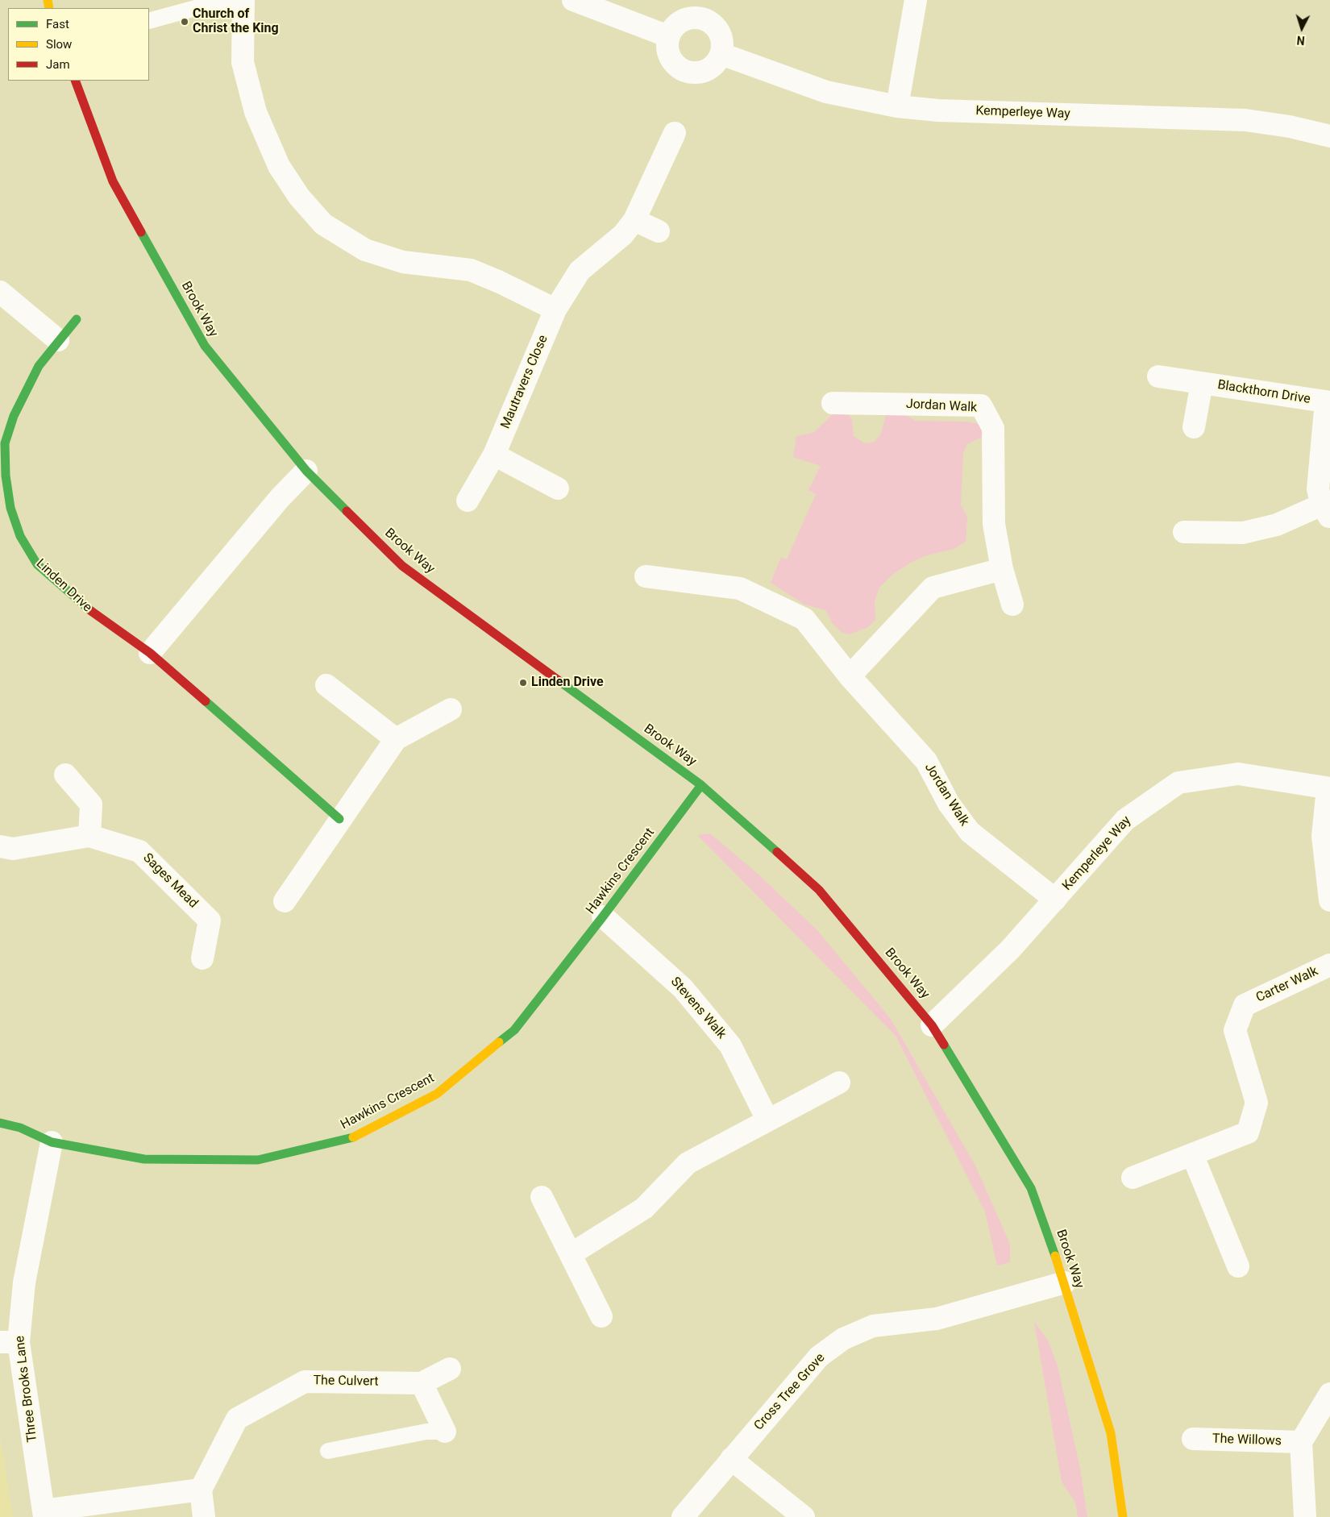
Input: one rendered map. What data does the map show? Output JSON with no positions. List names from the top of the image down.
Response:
{
  "streets": {
    "street": [
      "Kemperleye Way",
      "Brook Way",
      "Mautravers Close",
      "Blackthorn Drive",
      "Jordan Walk",
      "Linden Drive",
      "Hawkins Crescent",
      "Sages Mead",
      "Carter Walk",
      "Stevens Walk",
      "The Culvert",
      "Three Brooks Lane",
      "Cross Tree Grove",
      "The Willows"
    ]
  },
  "crossings": [
    ["Kemperleye Way", "Brook Way"],
    ["Kemperleye Way", "Jordan Walk"],
    ["Brook Way", "Hawkins Crescent"],
    ["Brook Way", "Cross Tree Grove"],
    ["Hawkins Crescent", "Stevens Walk"],
    ["Hawkins Crescent", "Three Brooks Lane"]
  ],
  "places": ["Church of Christ the King", "Linden Drive"],
  "legend": ["Fast", "Slow", "Jam"],
  "north": "bottom"
}
